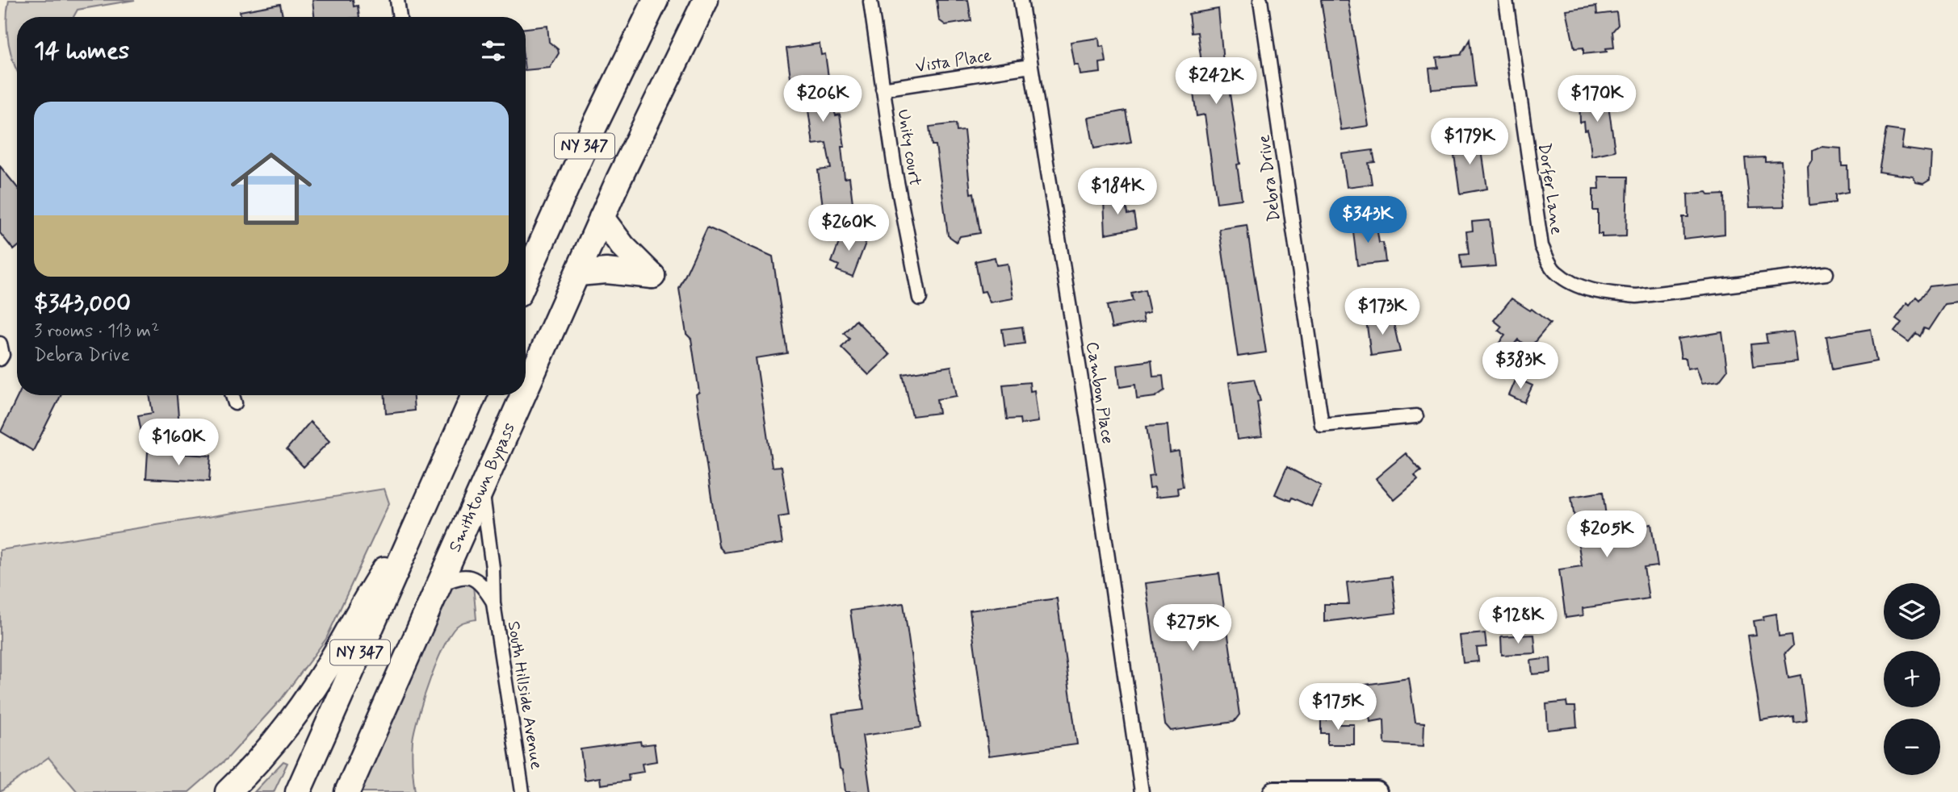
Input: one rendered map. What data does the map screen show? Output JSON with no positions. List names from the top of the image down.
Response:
{
  "streets": {
    "highway": ["NY 347", "Smithtown Bypass"],
    "street": [
      "Vista Place",
      "Unity court",
      "Debra Drive",
      "Dorfer Lane",
      "Cambon Place",
      "South Hillside Avenue"
    ]
  },
  "crossings": [
    ["Vista Place", "Unity court"],
    ["Vista Place", "Cambon Place"],
    ["Smithtown Bypass", "South Hillside Avenue"]
  ],
  "page": {
    "heading": "14 homes",
    "price": [
      "$242K",
      "$206K",
      "$170K",
      "$179K",
      "$184K",
      "$343K",
      "$260K",
      "$173K",
      "$383K",
      "$160K",
      "$205K",
      "$128K",
      "$275K",
      "$175K"
    ],
    "list": [
      {
        "name": "$343,000",
        "note": "3 rooms · 113 m² · Debra Drive"
      }
    ],
    "map_buttons": ["+", "−"]
  }
}
